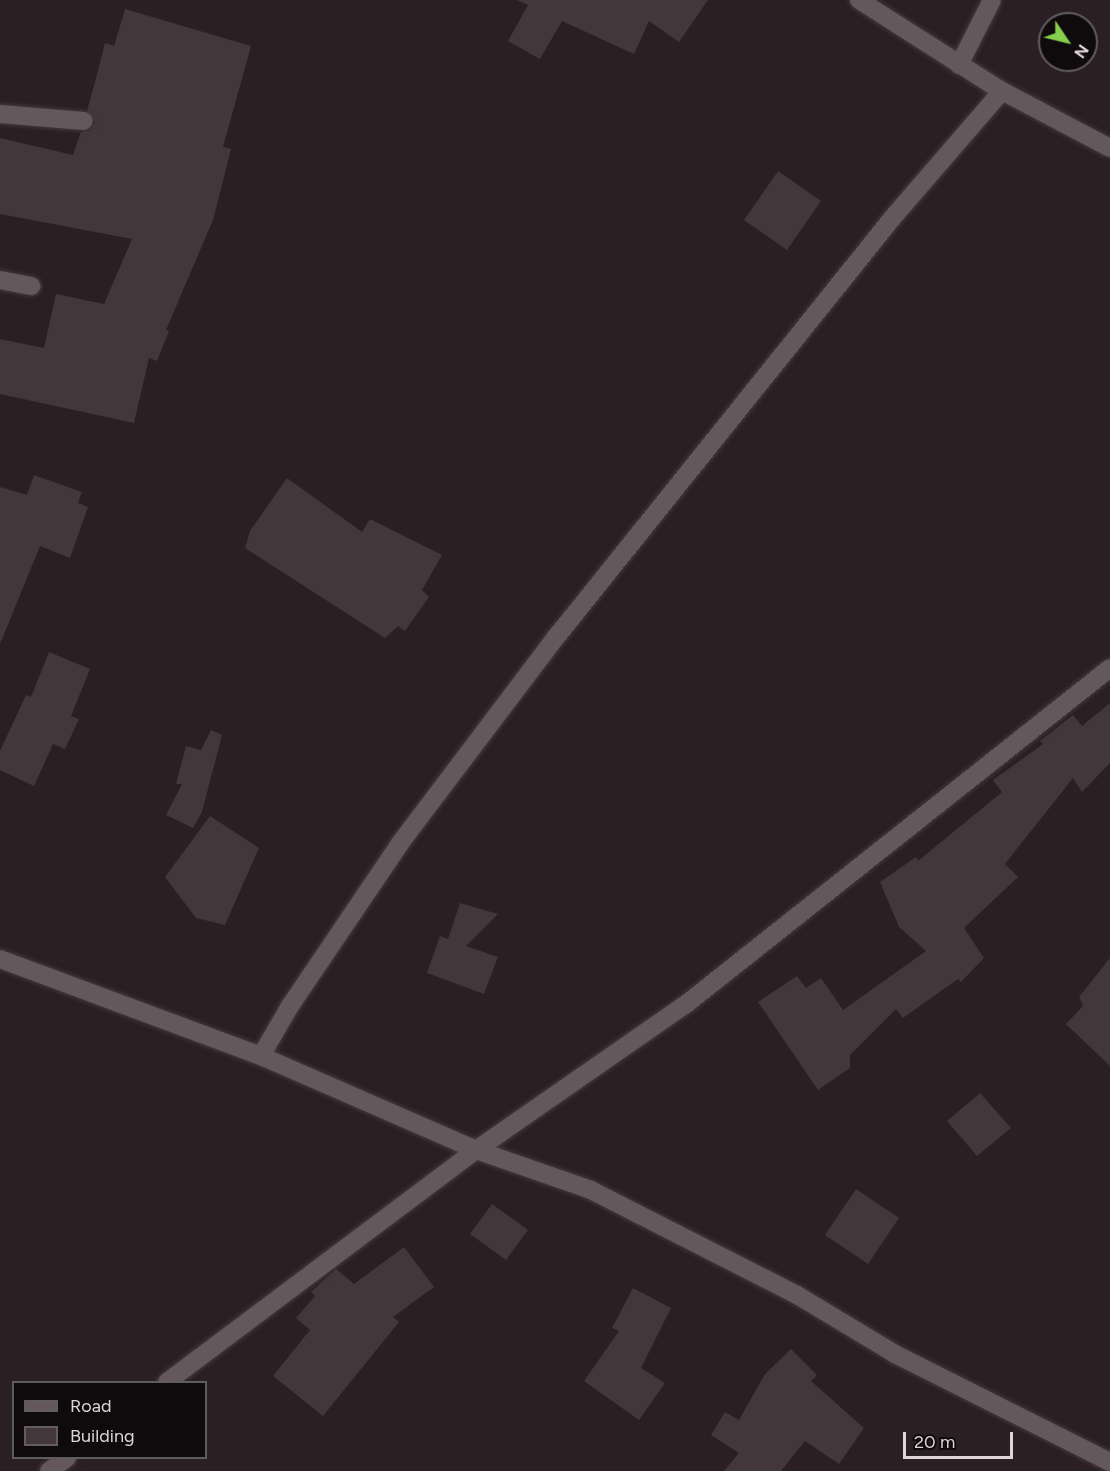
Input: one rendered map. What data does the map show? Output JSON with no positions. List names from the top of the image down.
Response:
{
  "legend": ["Road", "Building"],
  "scale_bar": "20 m",
  "north": "bottom right"
}
